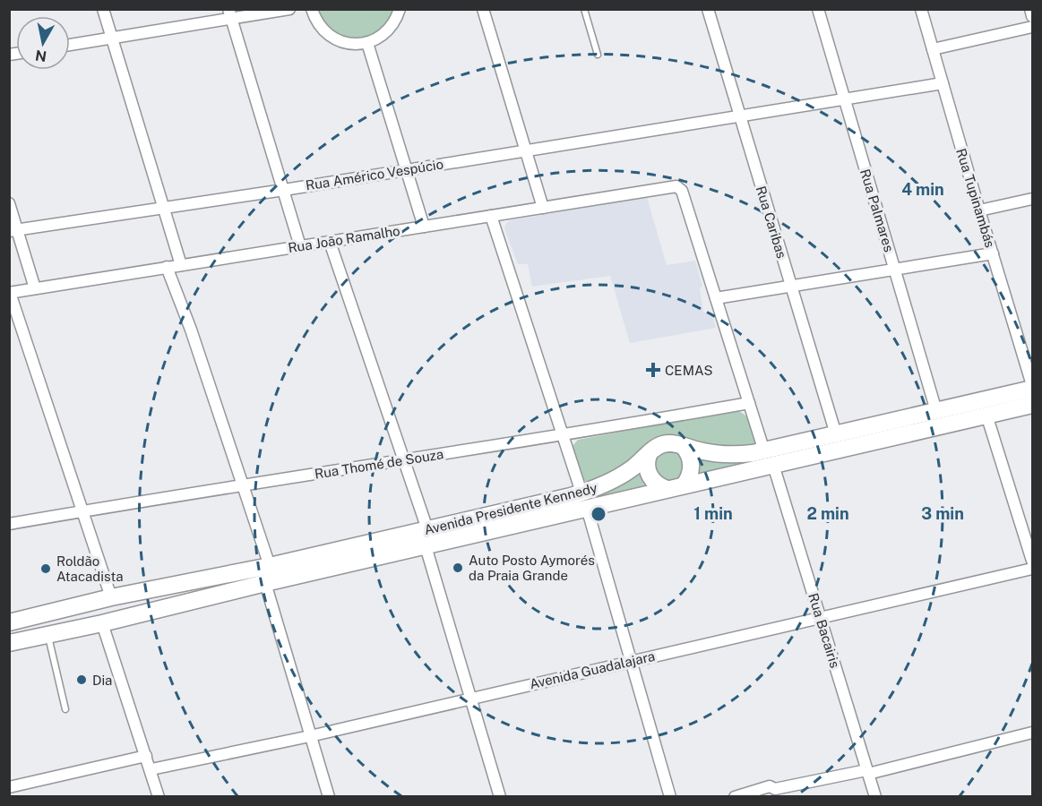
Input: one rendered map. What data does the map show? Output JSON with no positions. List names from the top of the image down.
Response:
{
  "streets": {
    "main road": ["Avenida Presidente Kennedy"],
    "street": [
      "Rua Américo Vespúcio",
      "Rua Tupinambás",
      "Rua Palmares",
      "Rua Caribas",
      "Rua João Ramalho",
      "Rua Thomé de Souza",
      "Rua Bacairis",
      "Avenida Guadalajara"
    ]
  },
  "crossings": [
    ["Rua Américo Vespúcio", "Rua Tupinambás"],
    ["Rua Américo Vespúcio", "Rua Palmares"],
    ["Rua Américo Vespúcio", "Rua Caribas"],
    ["Rua Tupinambás", "Avenida Presidente Kennedy"],
    ["Rua Palmares", "Avenida Presidente Kennedy"],
    ["Rua Caribas", "Avenida Presidente Kennedy"],
    ["Rua João Ramalho", "Rua Bacairis"],
    ["Rua Thomé de Souza", "Rua Bacairis"],
    ["Avenida Presidente Kennedy", "Rua Bacairis"],
    ["Rua Bacairis", "Avenida Guadalajara"]
  ],
  "places": {
    "health": ["CEMAS"],
    "other": ["Auto Posto Aymorés da Praia Grande", "Roldão Atacadista", "Dia"]
  },
  "north": "bottom",
  "rings": [
    "4 min",
    "1 min",
    "2 min",
    "3 min"
  ]
}
